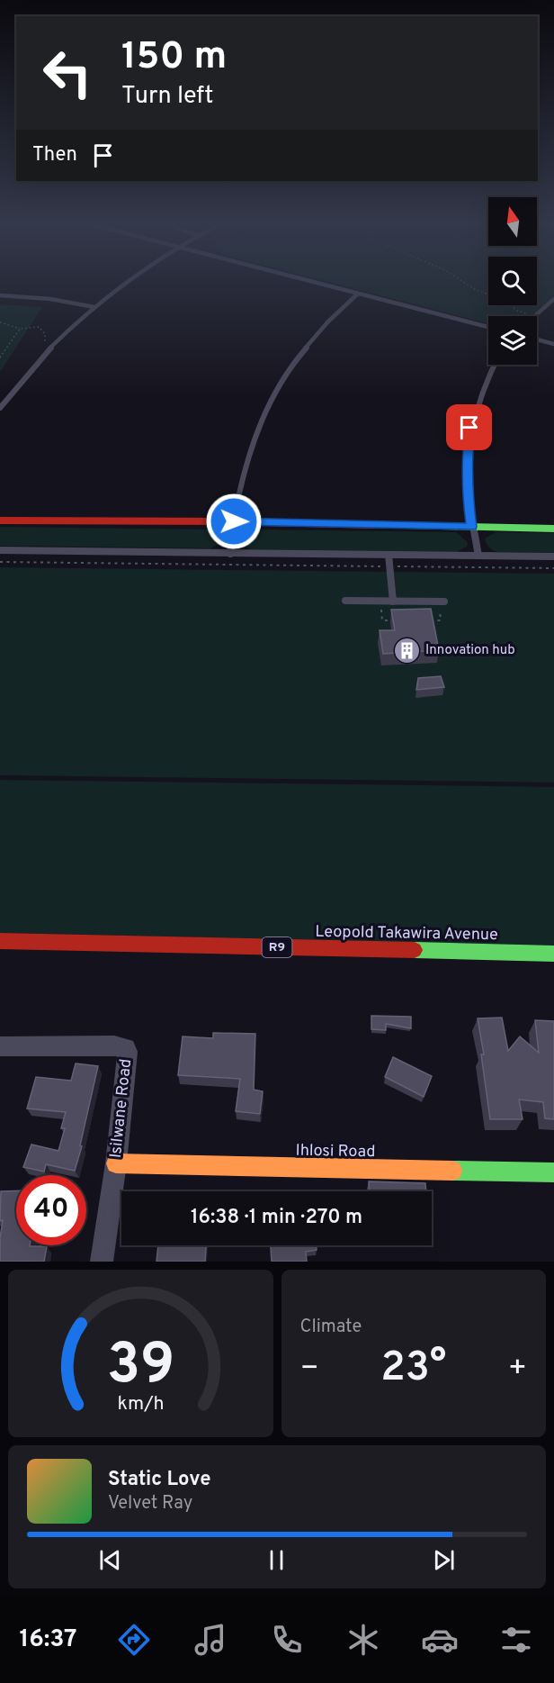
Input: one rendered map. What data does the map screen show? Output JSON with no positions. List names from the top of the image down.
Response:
{
  "streets": {
    "main road": ["Leopold Takawira Avenue", "R9", "Ihlosi Road"],
    "street": ["Isilwane Road"]
  },
  "crossings": [
    ["Isilwane Road", "Ihlosi Road"]
  ],
  "places": {
    "building": ["Innovation hub"]
  },
  "north": "top",
  "page": {
    "turn": ["150 m", "Turn left"],
    "then": "Then",
    "limit": "40",
    "trip": "16:38 · 1 min · 270 m",
    "tile": "Climate",
    "heat": ["−", "23°", "+"],
    "song": ["Static Love", "Velvet Ray"],
    "tabs": "16:37",
    "gauge": ["39", "km/h"]
  }
}
